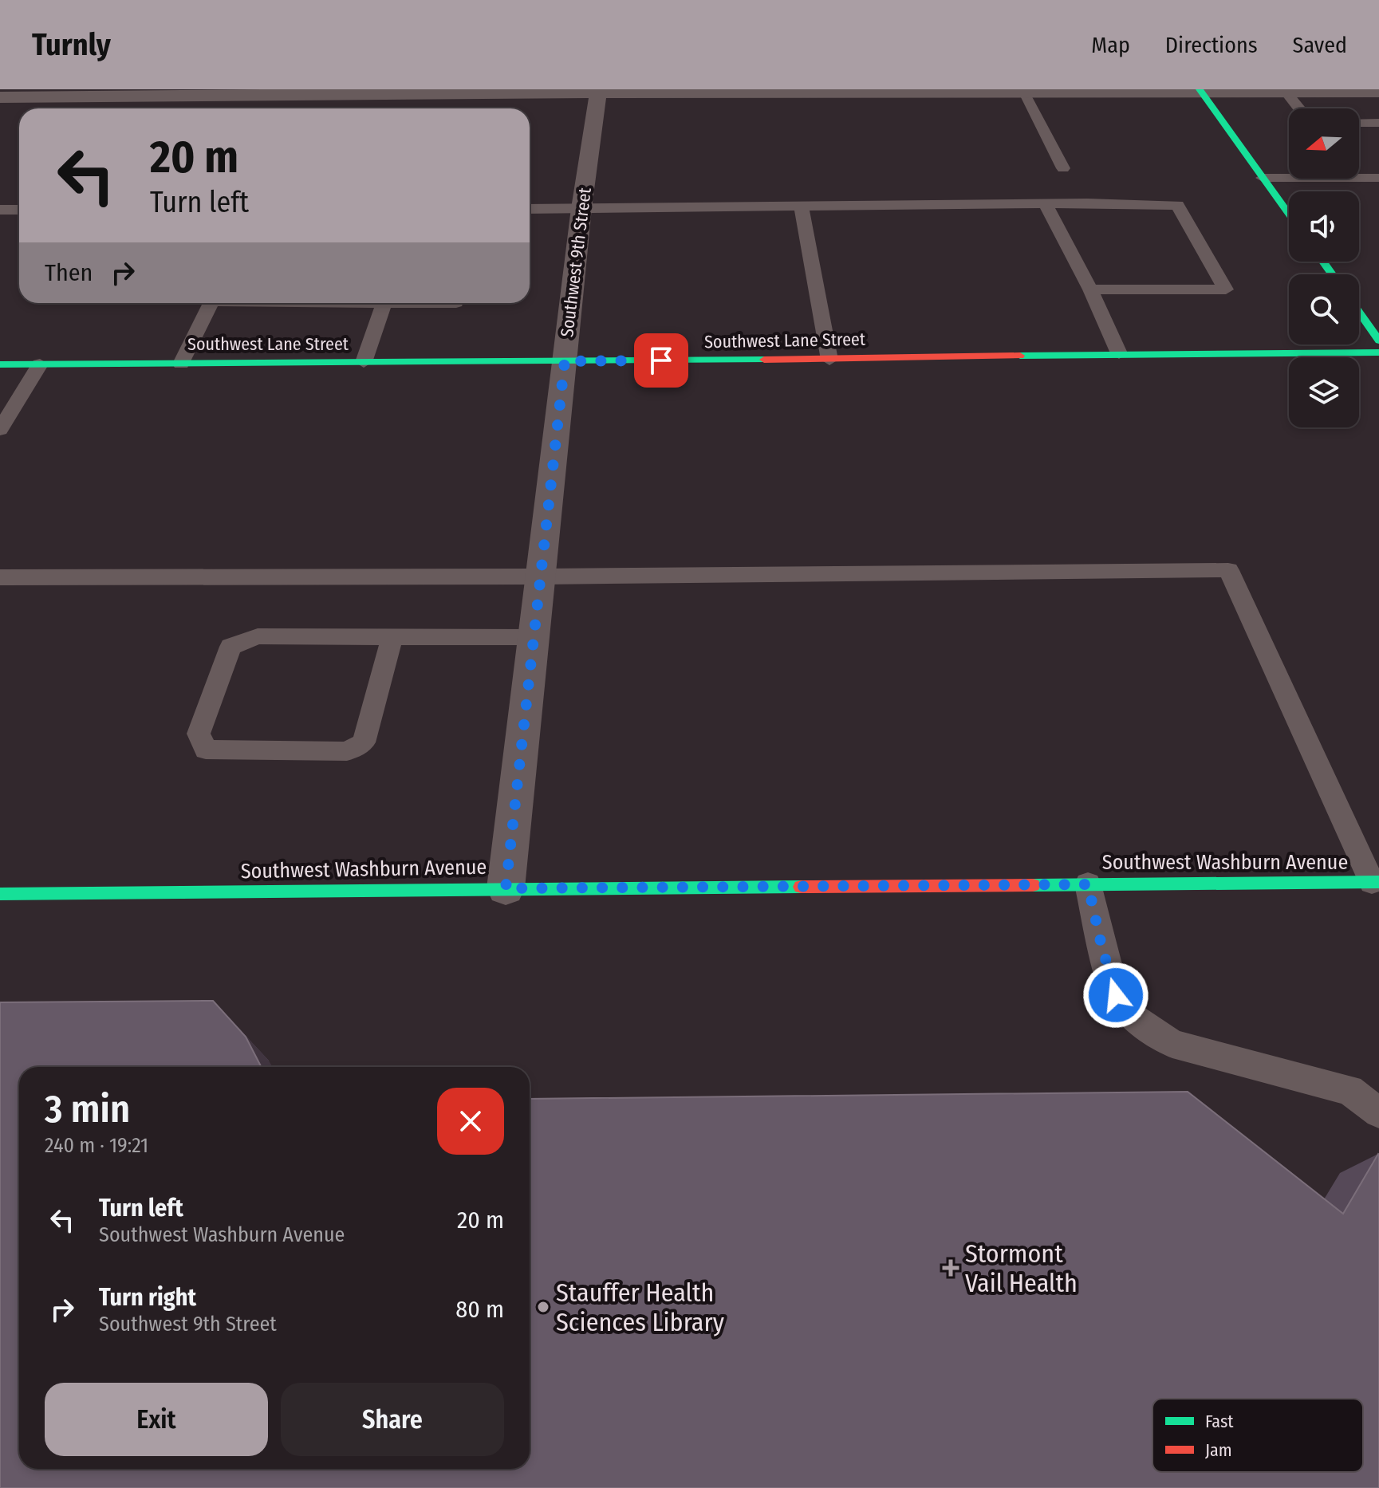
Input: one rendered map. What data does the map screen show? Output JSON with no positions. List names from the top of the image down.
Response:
{
  "streets": {
    "main road": ["Southwest Lane Street", "Southwest Washburn Avenue"],
    "street": ["Southwest 9th Street"]
  },
  "crossings": [
    ["Southwest 9th Street", "Southwest Lane Street"],
    ["Southwest 9th Street", "Southwest Washburn Avenue"]
  ],
  "places": {
    "health": ["Stormont Vail Health"],
    "other": ["Stauffer Health Sciences Library"]
  },
  "legend": ["Fast", "Jam"],
  "north": "left",
  "page": {
    "header": "Turnly",
    "nav": ["Map", "Directions", "Saved"],
    "turn": ["20 m", "Turn left"],
    "then": "Then",
    "heading": ["3 min", "240 m · 19:21"],
    "list": [
      {
        "name": "Turn left",
        "note": "Southwest Washburn Avenue",
        "value": "20 m"
      },
      {
        "name": "Turn right",
        "note": "Southwest 9th Street",
        "value": "80 m"
      }
    ],
    "buttons": ["Exit", "Share"]
  }
}
